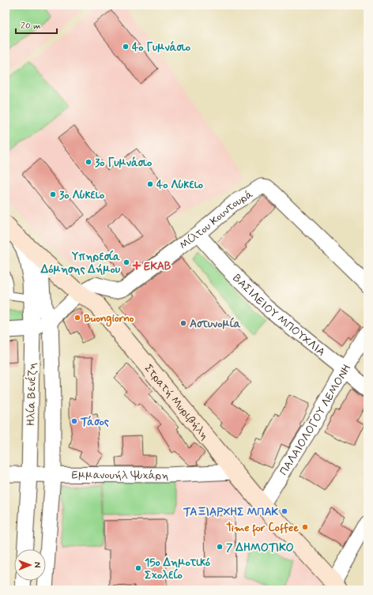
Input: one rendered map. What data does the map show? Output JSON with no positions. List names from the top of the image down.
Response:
{
  "streets": {
    "main road": ["Στρατή Μυριβήλη"],
    "street": [
      "Μίλτου Κουντουρά",
      "ΒΑΣΙΛΕΙΟΥ ΜΠΟΥΧΛΙΑ",
      "Ηλία Βενέζη",
      "ΠΑΛΑΙΟΛΟΓΟΥ ΛΕΜΟΝΗ",
      "Εμμανουήλ Ψυχάρη"
    ]
  },
  "crossings": [
    ["Μίλτου Κουντουρά", "ΒΑΣΙΛΕΙΟΥ ΜΠΟΥΧΛΙΑ"],
    ["Μίλτου Κουντουρά", "Στρατή Μυριβήλη"],
    ["ΒΑΣΙΛΕΙΟΥ ΜΠΟΥΧΛΙΑ", "ΠΑΛΑΙΟΛΟΓΟΥ ΛΕΜΟΝΗ"],
    ["Ηλία Βενέζη", "Στρατή Μυριβήλη"],
    ["Ηλία Βενέζη", "Εμμανουήλ Ψυχάρη"],
    ["Στρατή Μυριβήλη", "ΠΑΛΑΙΟΛΟΓΟΥ ΛΕΜΟΝΗ"],
    ["Στρατή Μυριβήλη", "Εμμανουήλ Ψυχάρη"]
  ],
  "places": {
    "other": [
      "4ο Γυμνάσιο",
      "3ο Γυμνάσιο",
      "4ο Λύκειο",
      "3ο Λύκειο",
      "Υπηρεσία Δόμησης Δήμου",
      "Buongiorno",
      "Αστυνομία",
      "Τάσος",
      "ΤΑΞΙΑΡΧΗΣ ΜΠΑΚ",
      "Time for Coffee",
      "7 ΔΗΜΟΤΙΚΟ",
      "15o Δημοτικό Σχολείο"
    ],
    "health": ["ΕΚΑΒ"]
  },
  "scale_bar": "20 m",
  "north": "right"
}
